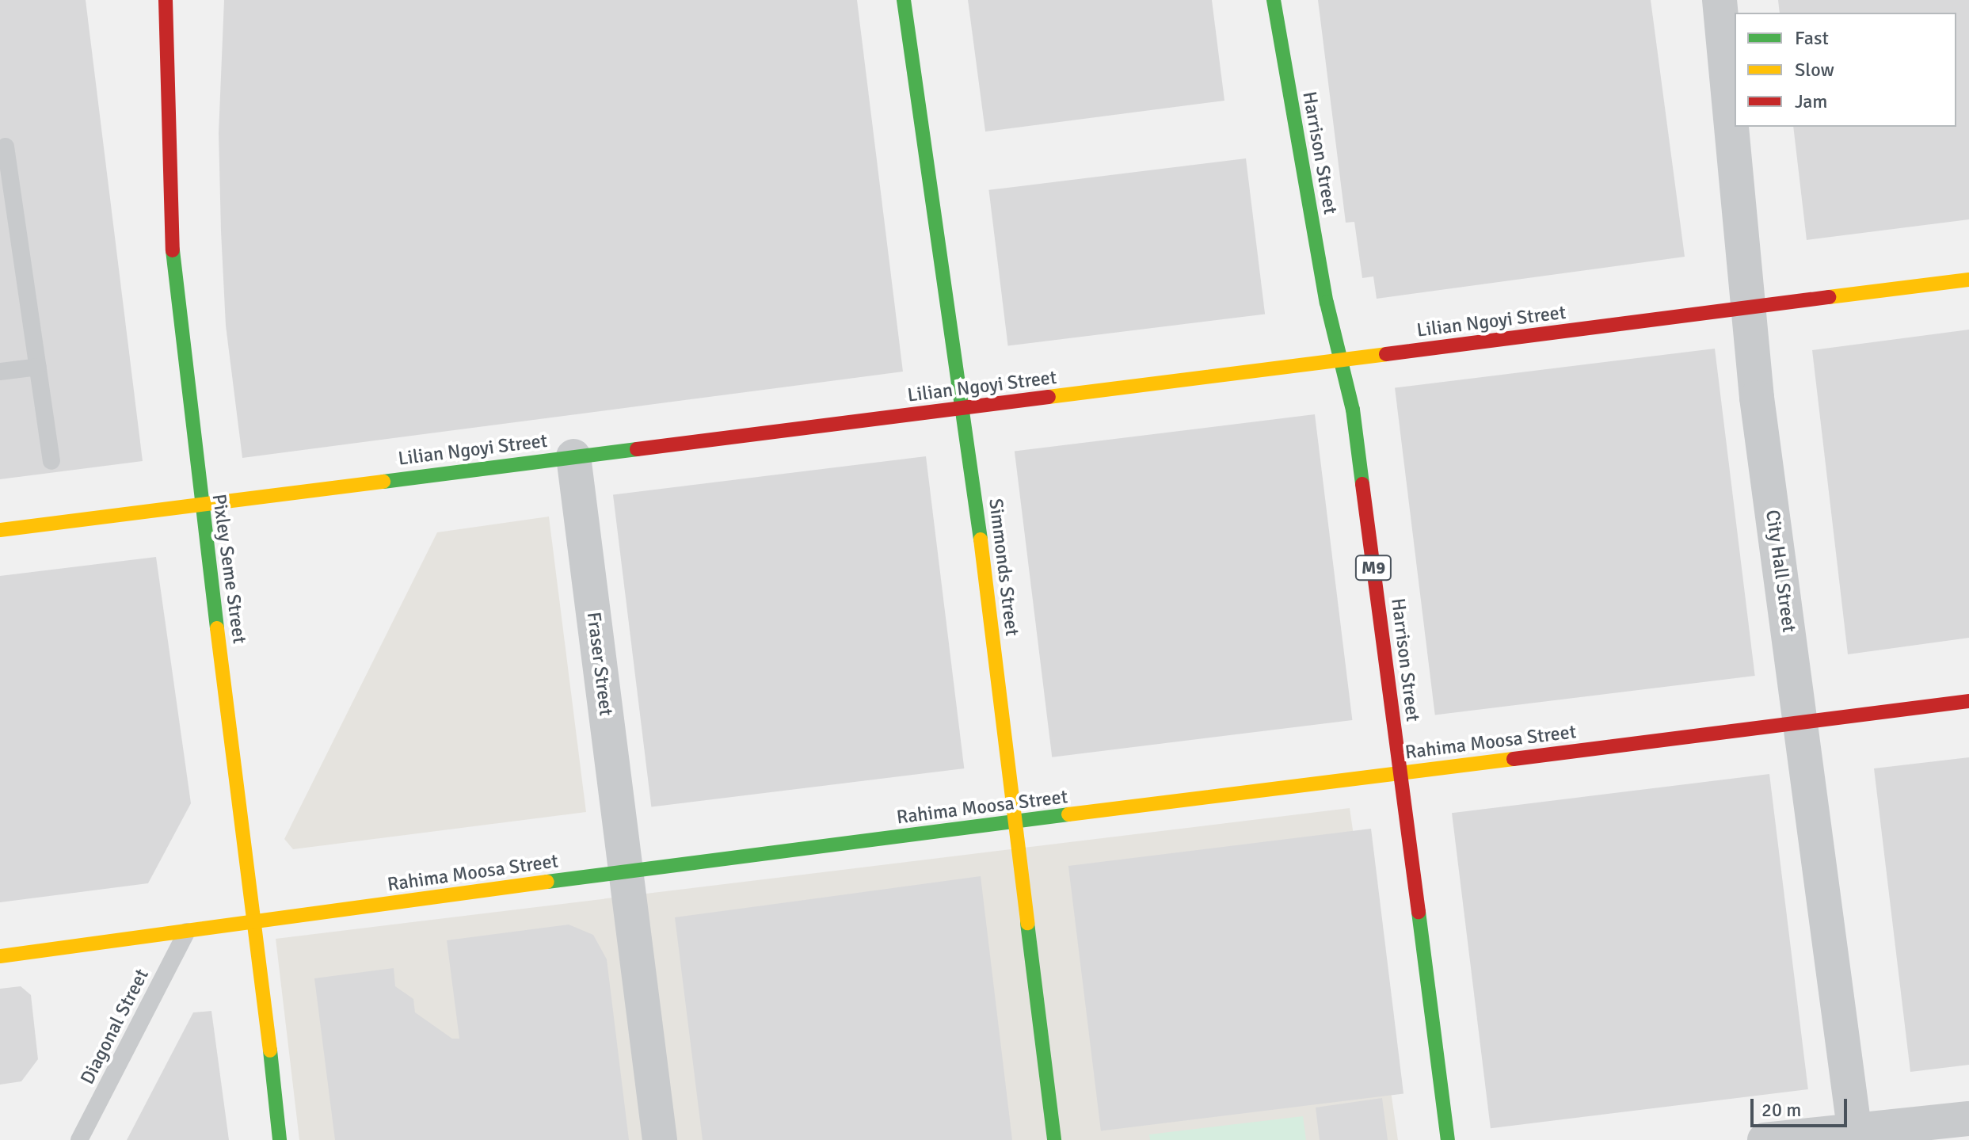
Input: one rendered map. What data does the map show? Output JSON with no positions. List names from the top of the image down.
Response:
{
  "streets": {
    "street": [
      "Harrison Street",
      "Lilian Ngoyi Street",
      "Simmonds Street",
      "M9",
      "Pixley Seme Street",
      "City Hall Street",
      "Fraser Street",
      "Rahima Moosa Street"
    ],
    "lane": ["Diagonal Street"]
  },
  "crossings": [
    ["Harrison Street", "Lilian Ngoyi Street"],
    ["Harrison Street", "Rahima Moosa Street"],
    ["Lilian Ngoyi Street", "Simmonds Street"],
    ["Lilian Ngoyi Street", "Pixley Seme Street"],
    ["Lilian Ngoyi Street", "City Hall Street"],
    ["Lilian Ngoyi Street", "Fraser Street"],
    ["Simmonds Street", "Rahima Moosa Street"],
    ["Pixley Seme Street", "Rahima Moosa Street"],
    ["City Hall Street", "Rahima Moosa Street"],
    ["Fraser Street", "Rahima Moosa Street"],
    ["Rahima Moosa Street", "Diagonal Street"]
  ],
  "legend": ["Fast", "Slow", "Jam"],
  "scale_bar": "20 m"
}
